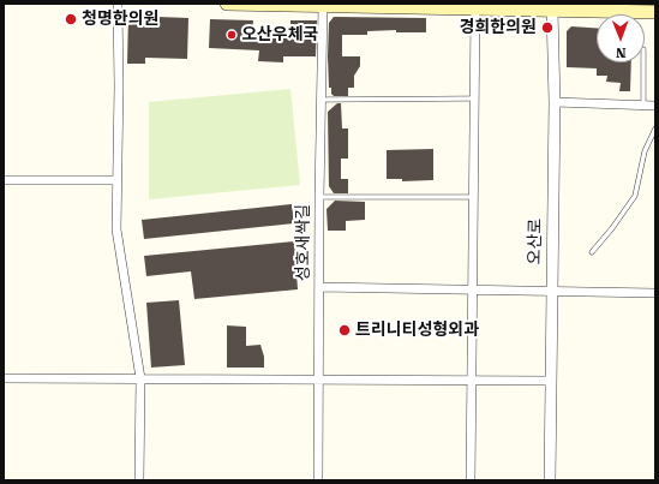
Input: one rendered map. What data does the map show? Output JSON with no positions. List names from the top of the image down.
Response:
{
  "streets": {
    "street": ["오산로", "성호새싹길"]
  },
  "places": [
    "청명한의원",
    "경희한의원",
    "오산우체국",
    "트리니티성형외과"
  ],
  "north": "bottom"
}
